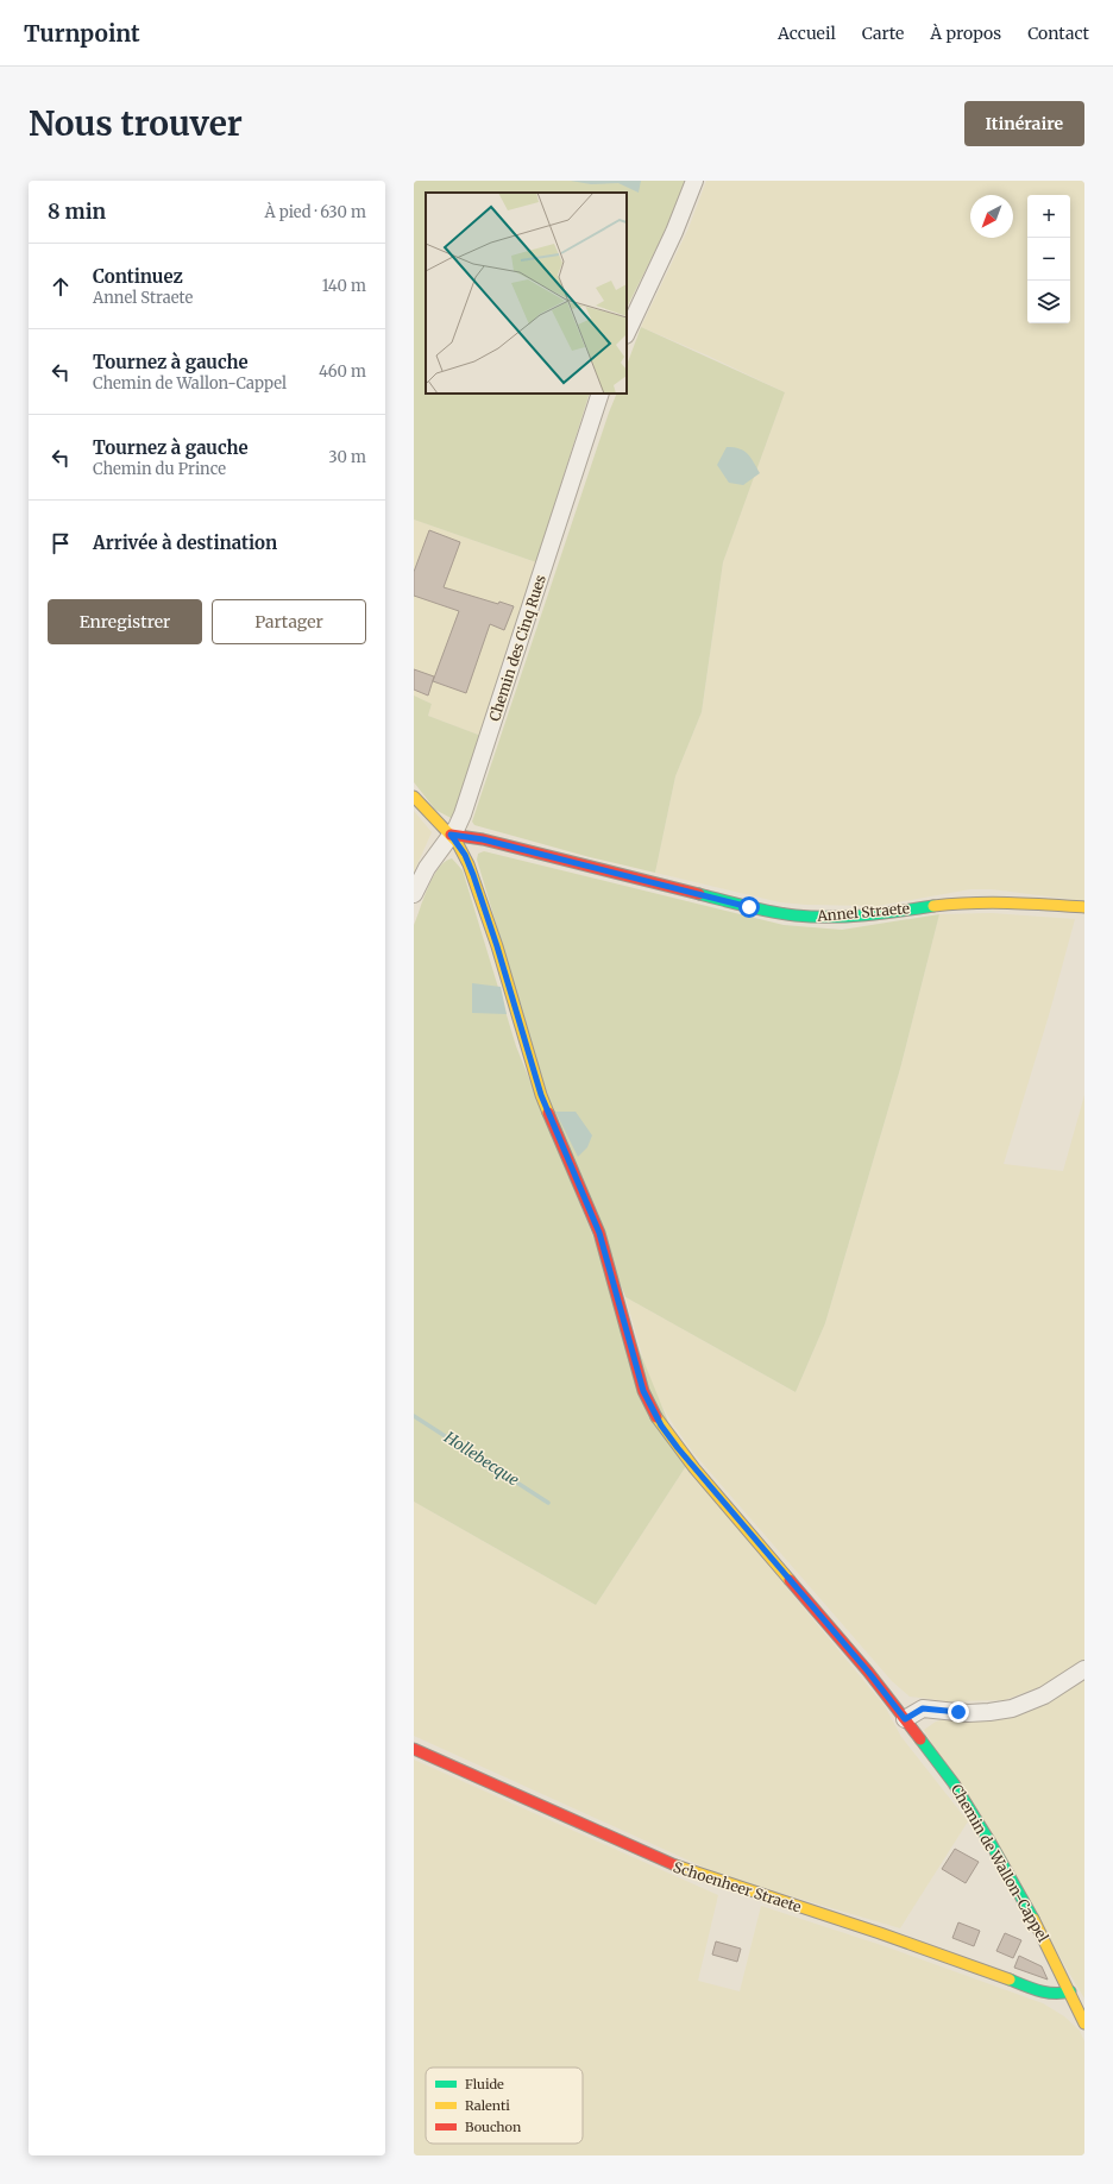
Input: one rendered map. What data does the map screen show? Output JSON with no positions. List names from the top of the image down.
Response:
{
  "streets": {
    "street": [
      "Chemin des Cinq Rues",
      "Annel Straete",
      "Chemin de Wallon-Cappel",
      "Schoenheer Straete"
    ]
  },
  "crossings": [
    ["Chemin des Cinq Rues", "Annel Straete"],
    ["Chemin des Cinq Rues", "Chemin de Wallon-Cappel"],
    ["Annel Straete", "Chemin de Wallon-Cappel"],
    ["Chemin de Wallon-Cappel", "Schoenheer Straete"]
  ],
  "water": ["Hollebecque"],
  "legend": ["Fluide", "Ralenti", "Bouchon"],
  "north": "bottom left",
  "page": {
    "header": "Turnpoint",
    "nav": [
      "Accueil",
      "Carte",
      "À propos",
      "Contact"
    ],
    "buttons": [
      "Itinéraire",
      ["Enregistrer", "Partager"]
    ],
    "title": "Nous trouver",
    "heading": ["8 min", "À pied · 630 m"],
    "map_buttons": ["+", "−"],
    "list": [
      ["Continuez", "Annel Straete", "140 m"],
      ["Tournez à gauche", "Chemin de Wallon-Cappel", "460 m"],
      ["Tournez à gauche", "Chemin du Prince", "30 m"],
      "Arrivée à destination"
    ]
  }
}
